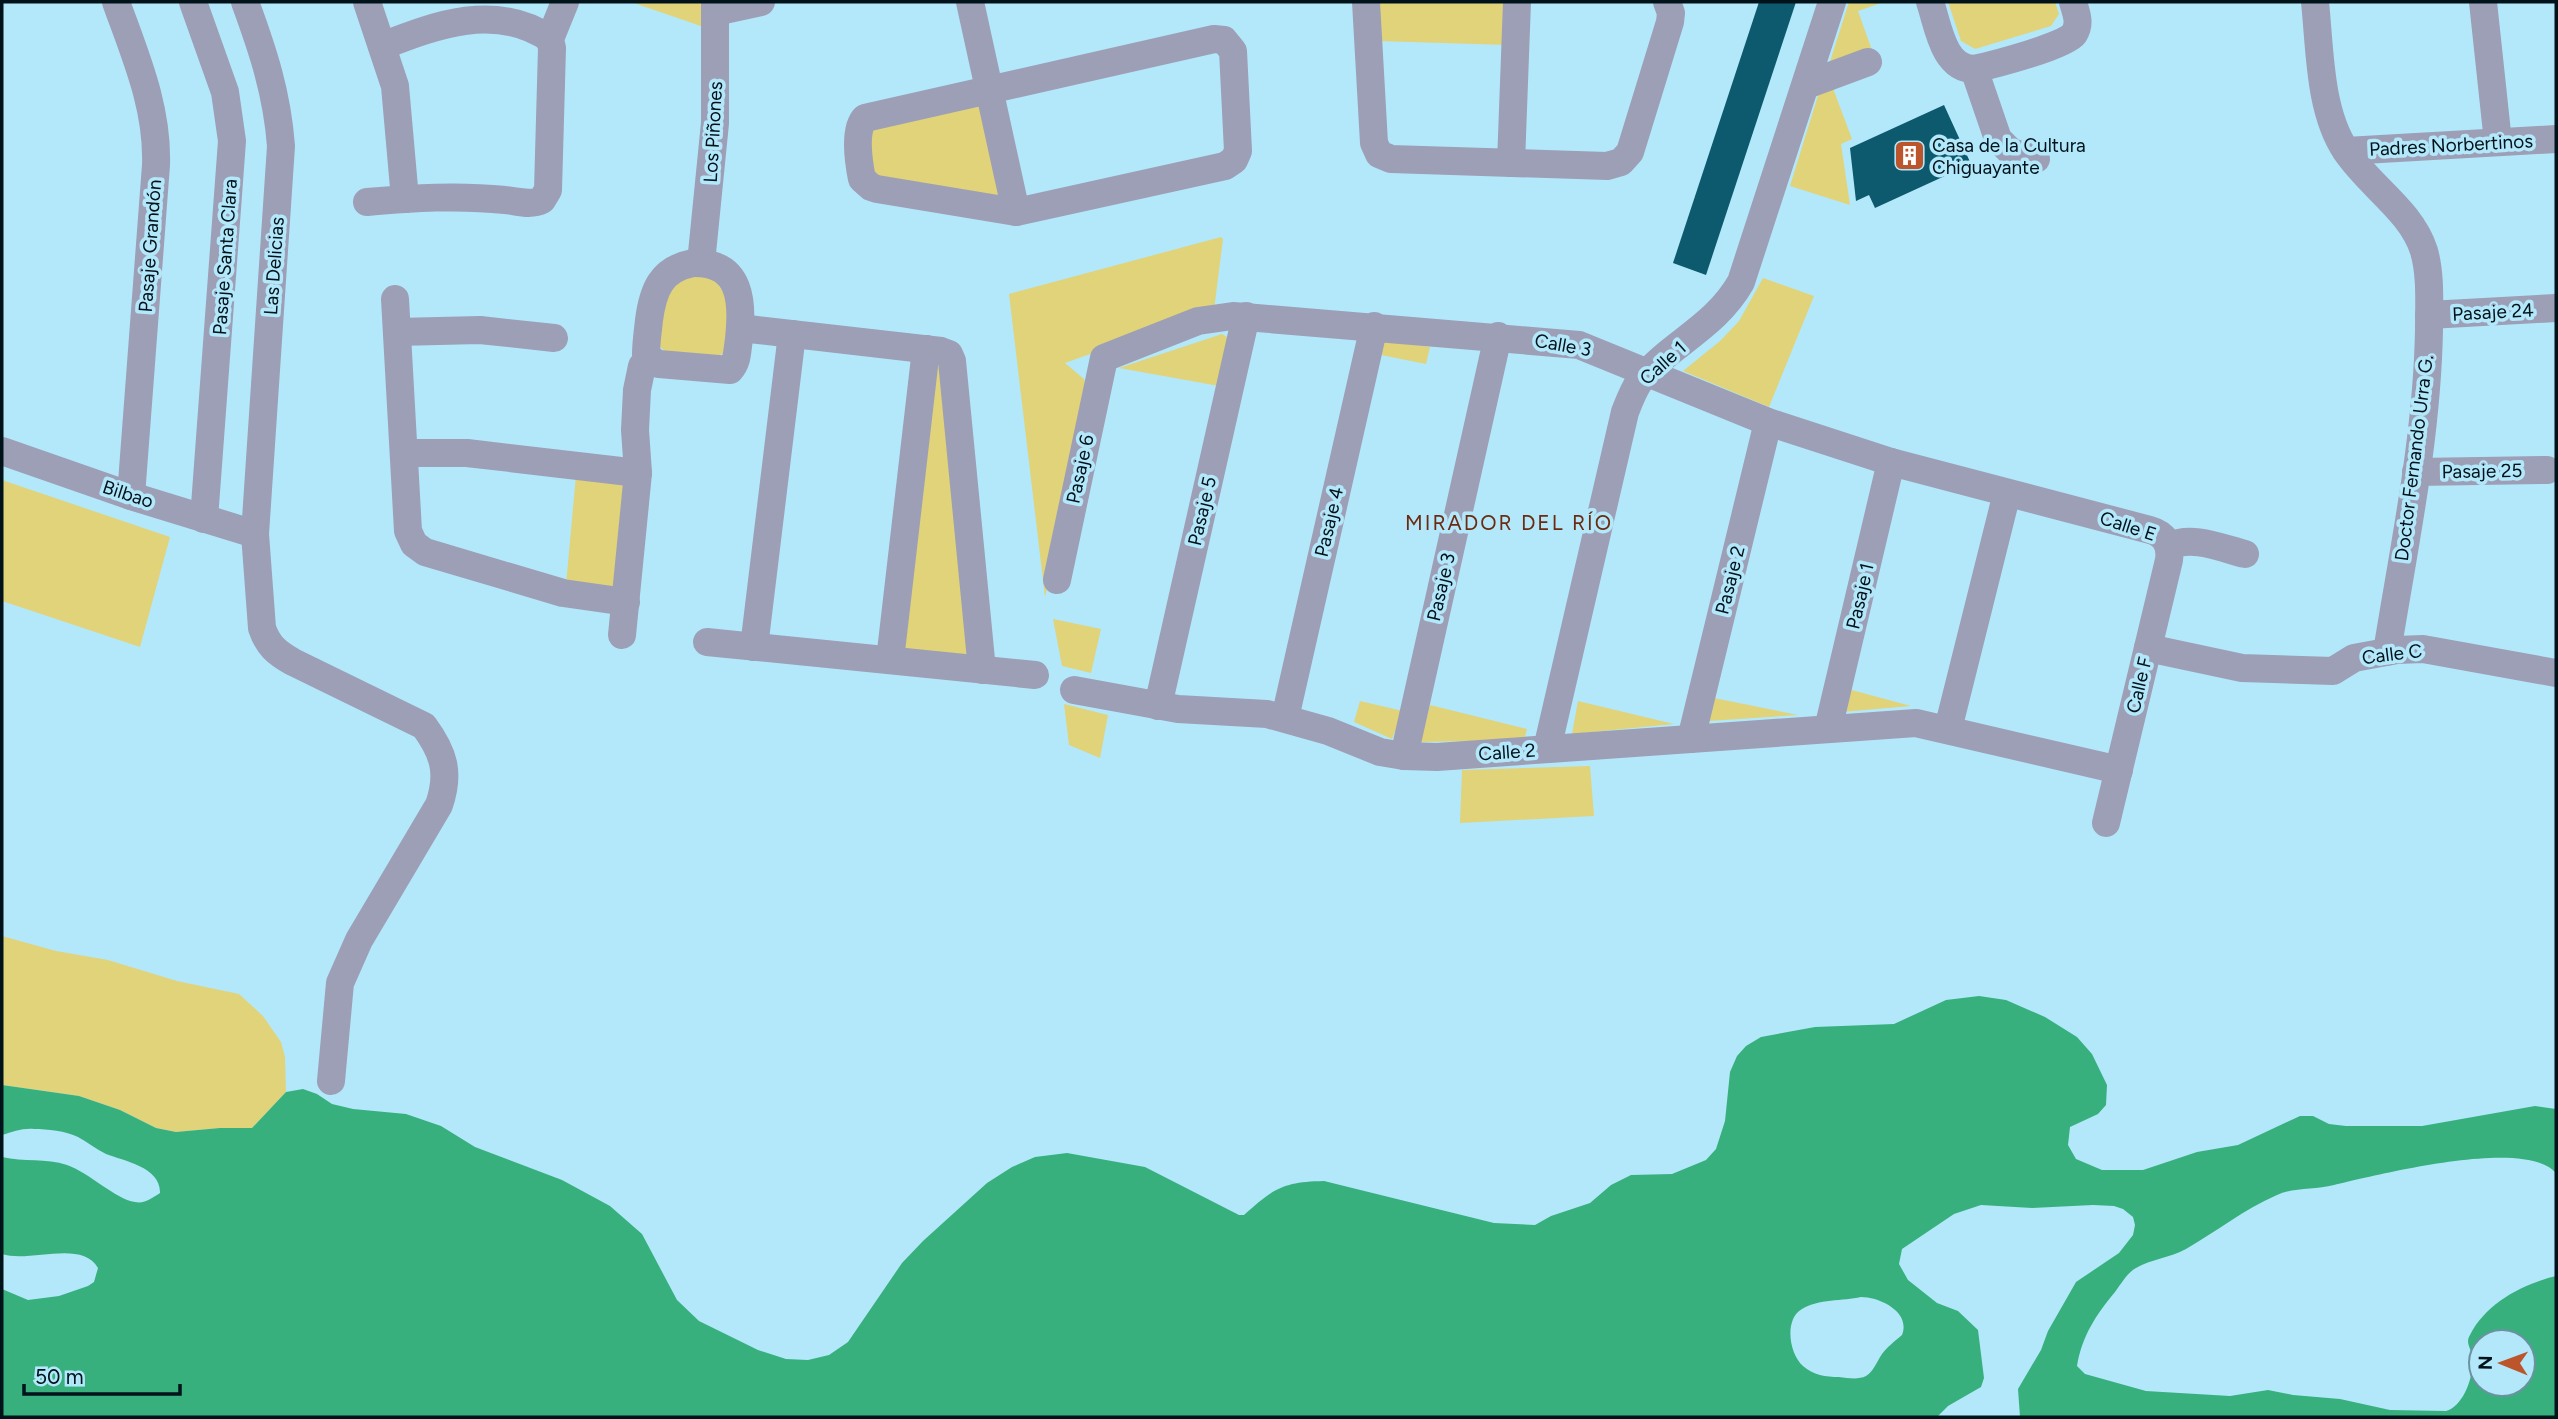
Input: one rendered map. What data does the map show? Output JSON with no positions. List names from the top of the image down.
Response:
{
  "streets": {
    "street": [
      "Los Piñones",
      "Padres Norbertinos",
      "Pasaje Grandón",
      "Pasaje Santa Clara",
      "Las Delicias",
      "Pasaje 24",
      "Calle 3",
      "Calle 1",
      "Doctor Fernando Urra G.",
      "Pasaje 6",
      "Pasaje 25",
      "Bilbao",
      "Pasaje 5",
      "Pasaje 4",
      "Calle E",
      "Pasaje 2",
      "Pasaje 3",
      "Pasaje 1",
      "Calle C",
      "Calle F",
      "Calle 2"
    ]
  },
  "crossings": [
    ["Padres Norbertinos", "Doctor Fernando Urra G."],
    ["Pasaje Grandón", "Bilbao"],
    ["Pasaje Santa Clara", "Bilbao"],
    ["Las Delicias", "Bilbao"],
    ["Pasaje 24", "Doctor Fernando Urra G."],
    ["Calle 3", "Calle 1"],
    ["Calle 3", "Pasaje 6"],
    ["Calle 3", "Pasaje 5"],
    ["Calle 3", "Pasaje 4"],
    ["Calle 3", "Calle E"],
    ["Calle 3", "Pasaje 2"],
    ["Calle 3", "Pasaje 3"],
    ["Calle 3", "Pasaje 1"],
    ["Calle 1", "Calle 2"],
    ["Doctor Fernando Urra G.", "Pasaje 25"],
    ["Doctor Fernando Urra G.", "Calle C"],
    ["Pasaje 5", "Calle 2"],
    ["Pasaje 4", "Calle 2"],
    ["Calle E", "Calle F"],
    ["Pasaje 2", "Calle 2"],
    ["Pasaje 3", "Calle 2"],
    ["Pasaje 1", "Calle 2"],
    ["Calle C", "Calle F"]
  ],
  "districts": ["MIRADOR DEL RÍO"],
  "places": {
    "building": ["Casa de la Cultura Chiguayante"]
  },
  "scale_bar": "50 m",
  "north": "left"
}
